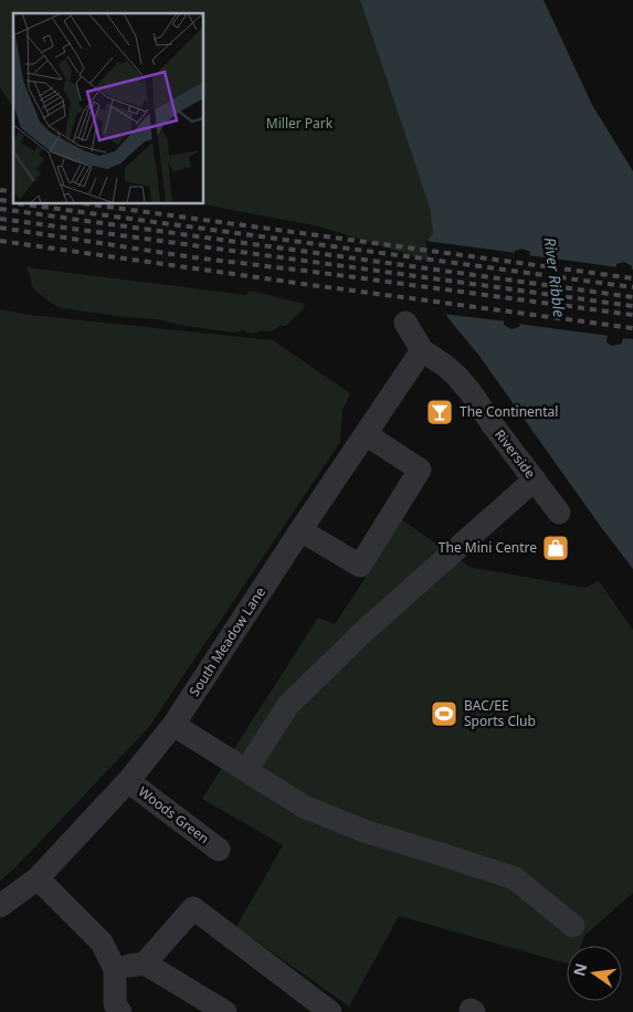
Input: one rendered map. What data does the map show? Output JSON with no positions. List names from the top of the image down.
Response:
{
  "streets": {
    "street": ["Riverside", "South Meadow Lane", "Woods Green"]
  },
  "crossings": [
    ["Riverside", "South Meadow Lane"],
    ["South Meadow Lane", "Woods Green"]
  ],
  "water": ["River Ribble"],
  "parks": ["Miller Park"],
  "places": {
    "bar": ["The Continental"],
    "shop": ["The Mini Centre"],
    "sports": ["BAC/EE Sports Club"]
  },
  "north": "left"
}
